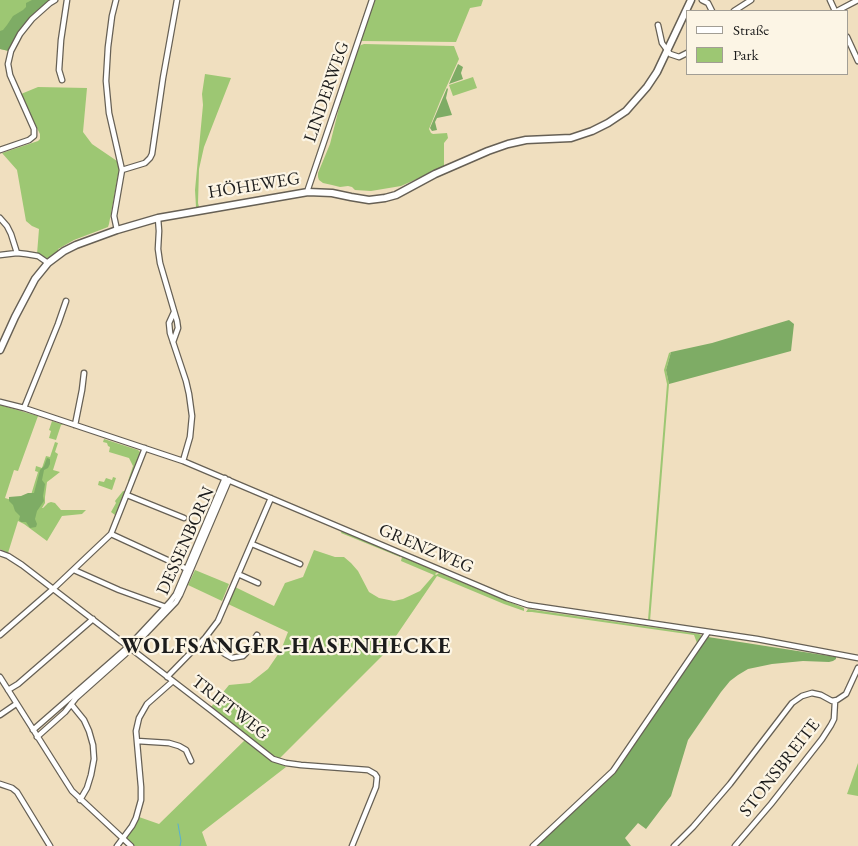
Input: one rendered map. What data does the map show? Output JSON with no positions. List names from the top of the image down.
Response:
{
  "streets": {
    "street": [
      "LINDERWEG",
      "HÖHEWEG",
      "DESSENBORN",
      "GRENZWEG",
      "TRIFTWEG",
      "STONSBREITE"
    ]
  },
  "crossings": [
    ["LINDERWEG", "HÖHEWEG"],
    ["DESSENBORN", "GRENZWEG"],
    ["DESSENBORN", "TRIFTWEG"]
  ],
  "districts": ["WOLFSANGER-HASENHECKE"],
  "legend": ["Straße", "Park"]
}
